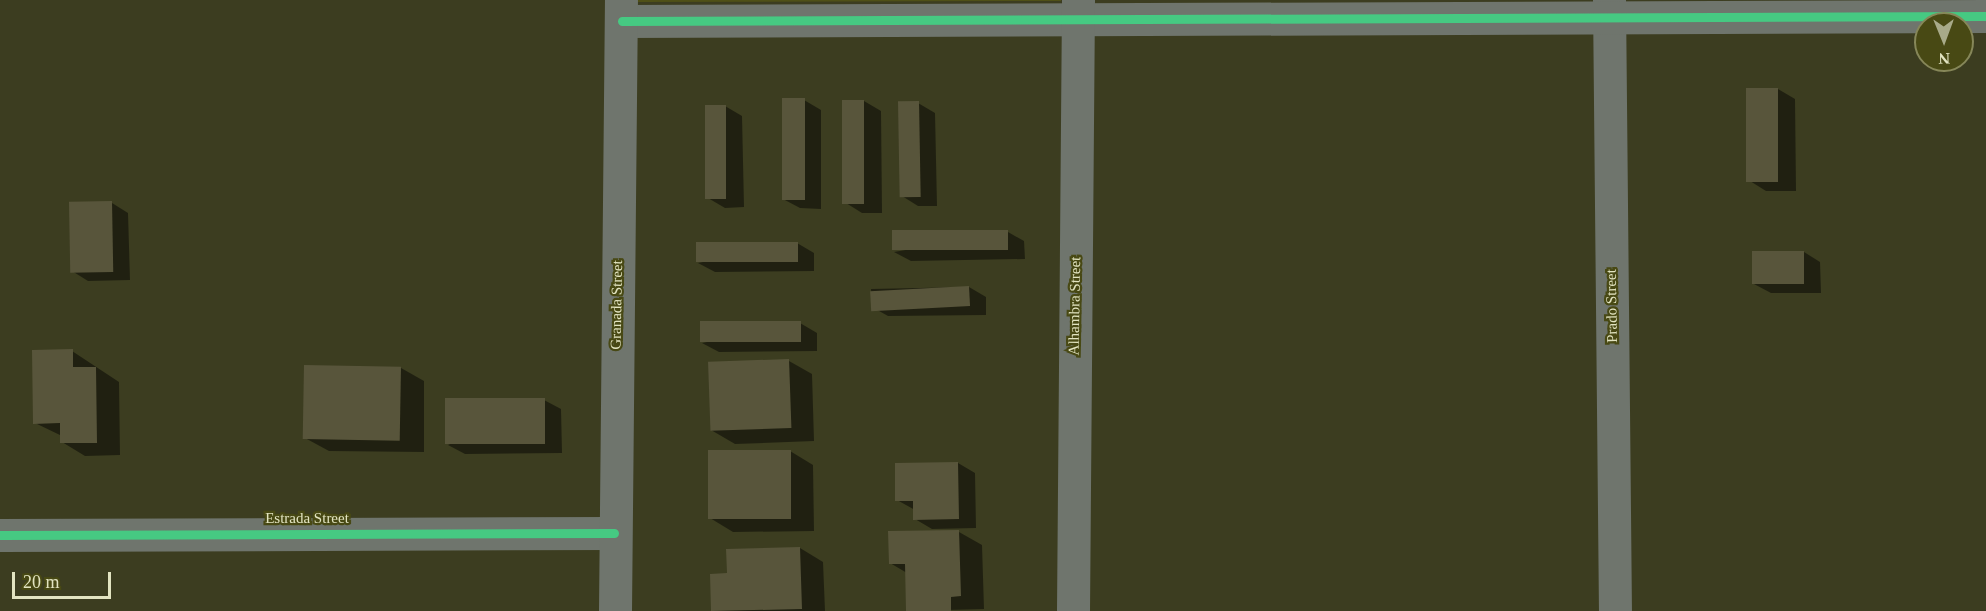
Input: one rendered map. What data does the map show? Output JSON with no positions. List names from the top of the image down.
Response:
{
  "streets": {
    "street": [
      "Granada Street",
      "Alhambra Street",
      "Prado Street",
      "Estrada Street"
    ]
  },
  "crossings": [
    ["Granada Street", "Estrada Street"]
  ],
  "scale_bar": "20 m",
  "north": "bottom"
}
